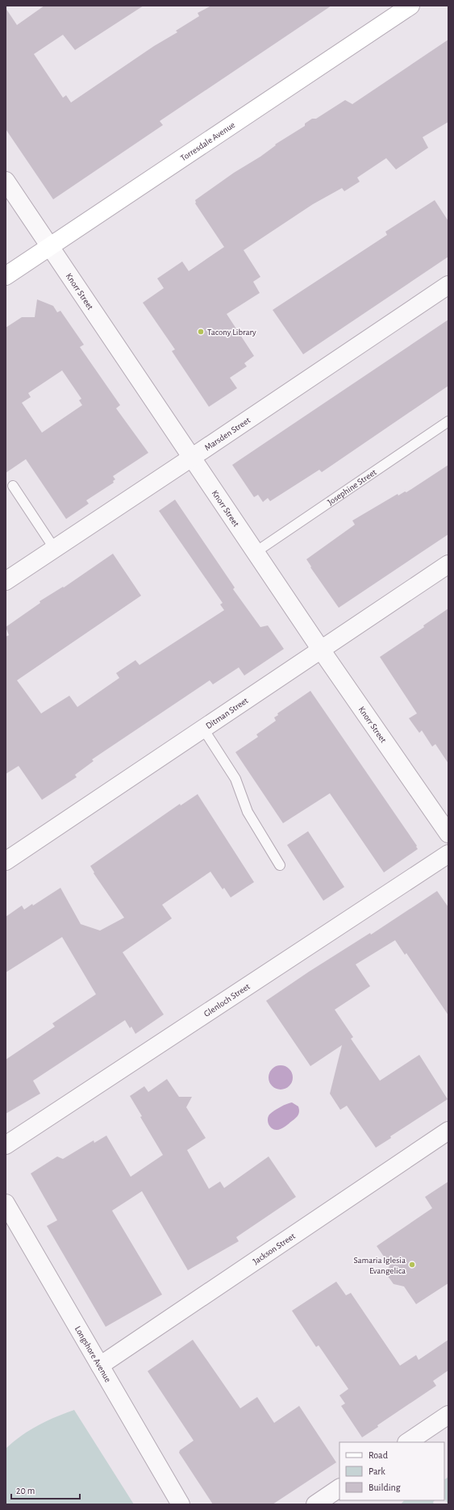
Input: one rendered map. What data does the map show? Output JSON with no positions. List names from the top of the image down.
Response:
{
  "streets": {
    "street": [
      "Torresdale Avenue",
      "Knorr Street",
      "Marsden Street",
      "Ditman Street",
      "Glenloch Street",
      "Jackson Street",
      "Longshore Avenue"
    ],
    "lane": ["Josephine Street"]
  },
  "crossings": [
    ["Torresdale Avenue", "Knorr Street"],
    ["Knorr Street", "Marsden Street"],
    ["Knorr Street", "Josephine Street"],
    ["Knorr Street", "Ditman Street"],
    ["Jackson Street", "Longshore Avenue"]
  ],
  "places": ["Tacony Library", "Samaria Iglesia Evangelica"],
  "legend": ["Road", "Park", "Building"],
  "scale_bar": "20 m"
}
